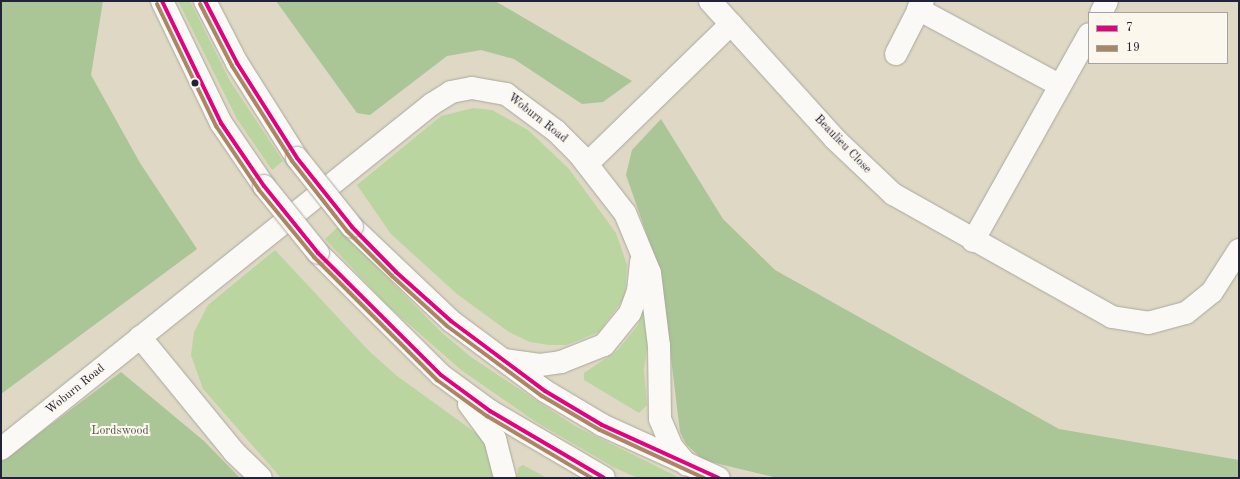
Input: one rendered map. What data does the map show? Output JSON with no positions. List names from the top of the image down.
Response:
{
  "streets": {
    "street": ["Woburn Road", "Beaulieu Close"]
  },
  "parks": ["Lordswood"],
  "lines": ["transit line 7", "transit line 19"],
  "legend": ["7", "19"]
}
